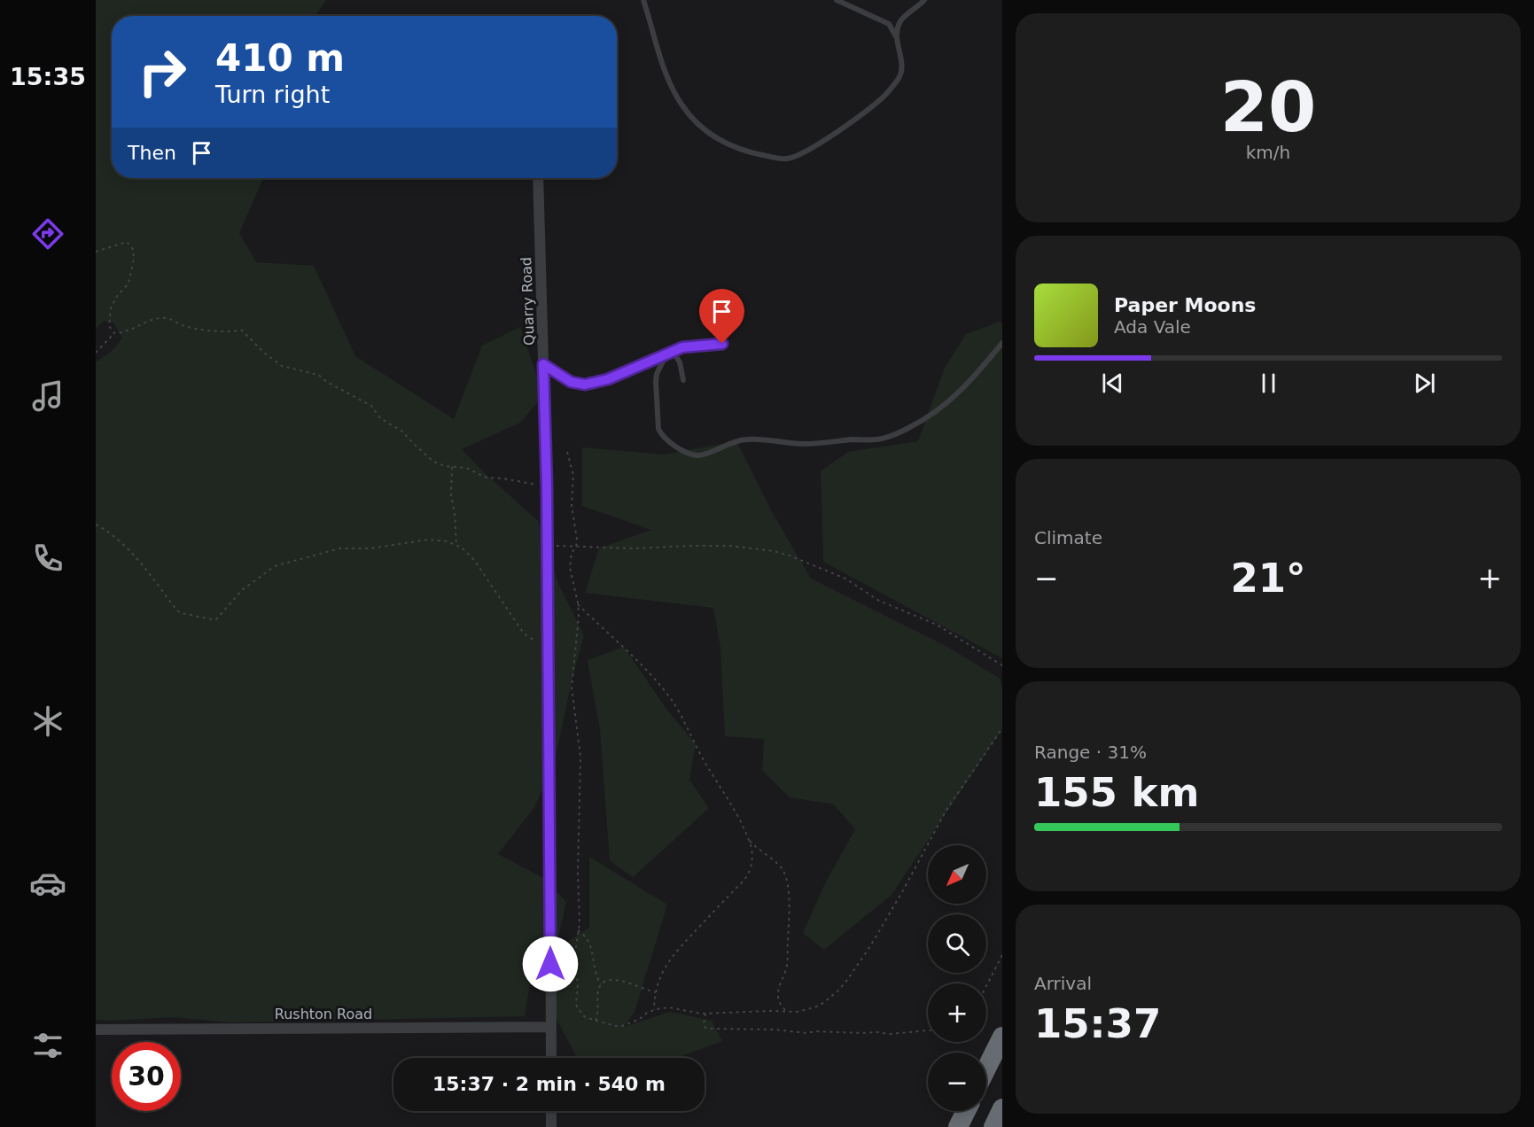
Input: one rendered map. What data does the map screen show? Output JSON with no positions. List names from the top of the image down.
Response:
{
  "streets": {
    "street": ["Quarry Road", "Rushton Road"]
  },
  "crossings": [
    ["Quarry Road", "Rushton Road"]
  ],
  "north": "bottom left",
  "page": {
    "tabs": "15:35",
    "tile": [
      ["20", "km/h"],
      "Climate",
      ["Range · 31%", "155 km"],
      ["Arrival", "15:37"]
    ],
    "turn": ["410 m", "Turn right"],
    "then": "Then",
    "song": ["Paper Moons", "Ada Vale"],
    "heat": ["−", "21°", "+"],
    "map_buttons": ["+", "−"],
    "limit": "30",
    "trip": "15:37 · 2 min · 540 m"
  }
}
